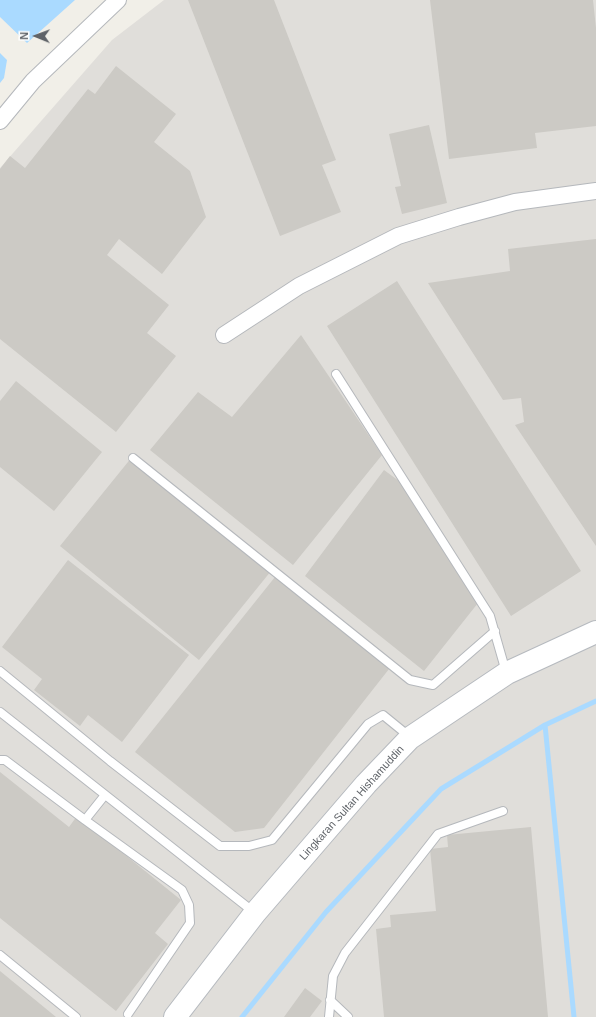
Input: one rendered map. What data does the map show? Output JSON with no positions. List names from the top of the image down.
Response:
{
  "streets": {
    "street": ["Lingkaran Sultan Hishamuddin"]
  },
  "north": "left"
}
